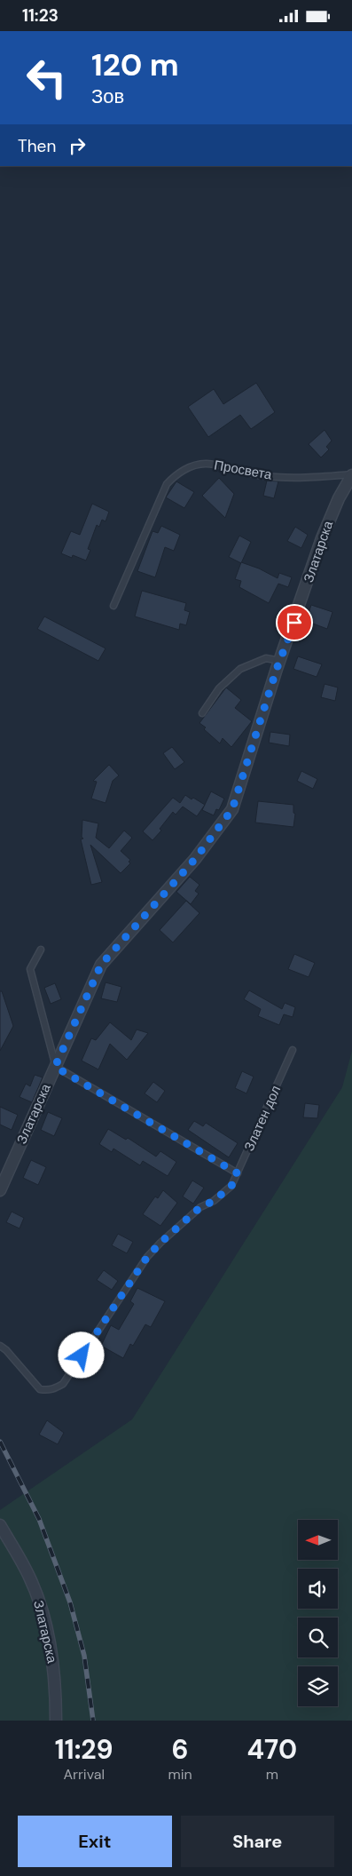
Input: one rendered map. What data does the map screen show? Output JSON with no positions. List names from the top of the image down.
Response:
{
  "streets": {
    "street": ["Златарска"],
    "lane": ["Просвета", "Златен дол"]
  },
  "crossings": [
    ["Просвета", "Златарска"]
  ],
  "north": "left",
  "page": {
    "status": "11:23",
    "turn": ["120 m", "Зов"],
    "then": "Then",
    "eta": [
      "11:29",
      "Arrival",
      "6",
      "min",
      "470",
      "m"
    ],
    "buttons": ["Exit", "Share"]
  }
}
